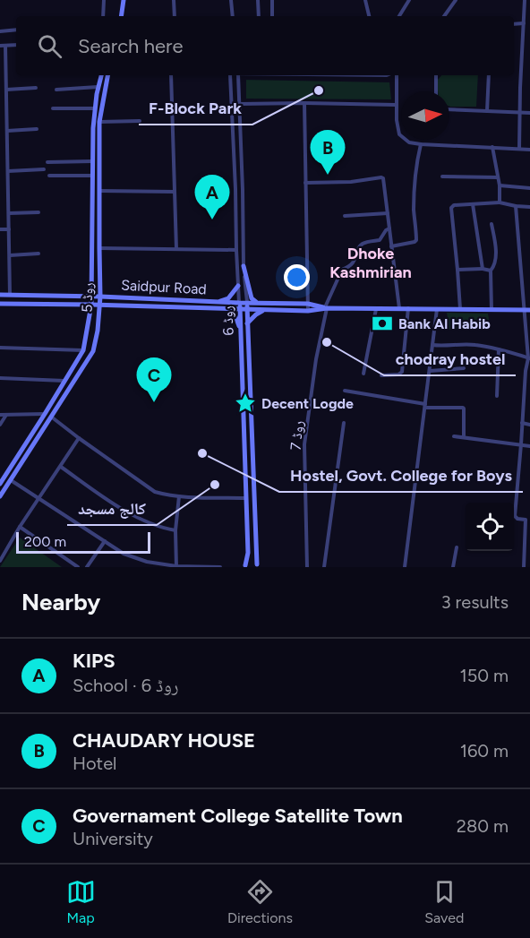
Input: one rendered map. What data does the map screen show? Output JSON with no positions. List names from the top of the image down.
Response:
{
  "streets": {
    "main road": ["Saidpur Road", "روڈ 5", "روڈ 6"],
    "street": ["روڈ 7"]
  },
  "crossings": [
    ["Saidpur Road", "روڈ 5"],
    ["Saidpur Road", "روڈ 6"],
    ["Saidpur Road", "روڈ 7"]
  ],
  "districts": ["Dhoke Kashmirian"],
  "places": {
    "other": [
      "F-Block Park",
      "chodray hostel",
      "Hostel, Govt. College for Boys",
      "کالج مسجد"
    ],
    "bank": ["Bank Al Habib"],
    "place": ["Decent Logde"]
  },
  "scale_bar": "200 m",
  "north": "right",
  "page": {
    "search": "Search here",
    "pins": ["B", "A", "C"],
    "scale": "200 m",
    "heading": ["Nearby", "3 results"],
    "list": [
      {
        "mark": "A",
        "name": "KIPS",
        "note": "School · روڈ 6",
        "value": "150 m"
      },
      {
        "mark": "B",
        "name": "CHAUDARY HOUSE",
        "note": "Hotel",
        "value": "160 m"
      },
      {
        "mark": "C",
        "name": "Governament College Satellite Town",
        "note": "University",
        "value": "280 m"
      }
    ],
    "nav": ["Map", "Directions", "Saved"]
  }
}
